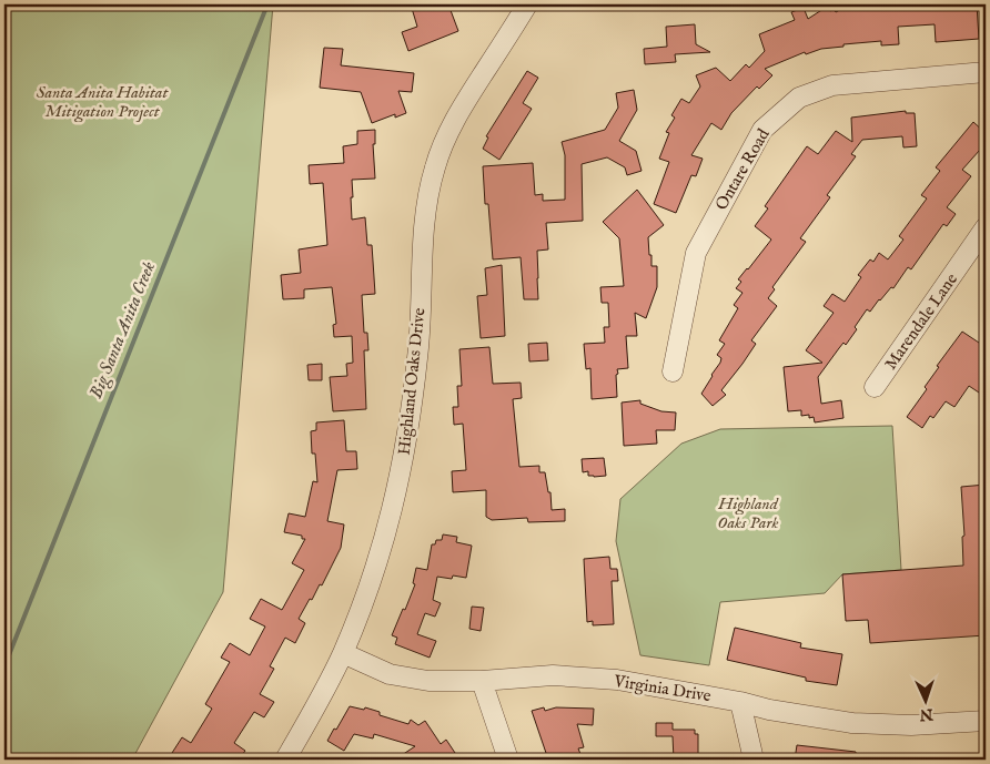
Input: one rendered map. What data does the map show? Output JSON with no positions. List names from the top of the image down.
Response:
{
  "streets": {
    "street": [
      "Ontare Road",
      "Marendale Lane",
      "Highland Oaks Drive",
      "Virginia Drive"
    ]
  },
  "crossings": [
    ["Highland Oaks Drive", "Virginia Drive"]
  ],
  "water": ["Big Santa Anita Creek"],
  "parks": ["Santa Anita Habitat Mitigation Project", "Highland Oaks Park"],
  "north": "bottom"
}
